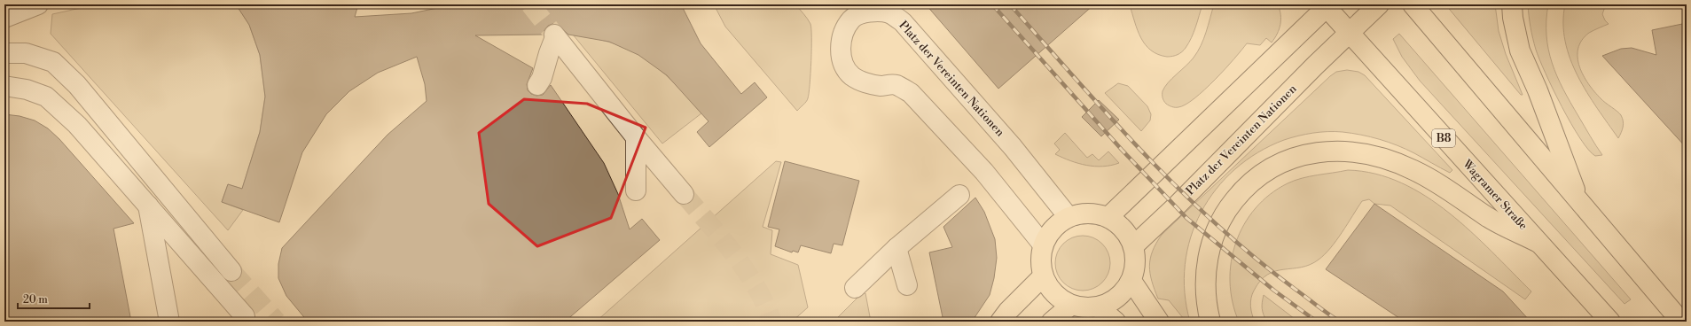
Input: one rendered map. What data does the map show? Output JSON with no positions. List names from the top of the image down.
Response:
{
  "streets": {
    "main road": ["Platz der Vereinten Nationen", "B8", "Wagramer Straße"]
  },
  "crossings": [
    ["Platz der Vereinten Nationen", "Wagramer Straße"]
  ],
  "scale_bar": "20 m"
}
